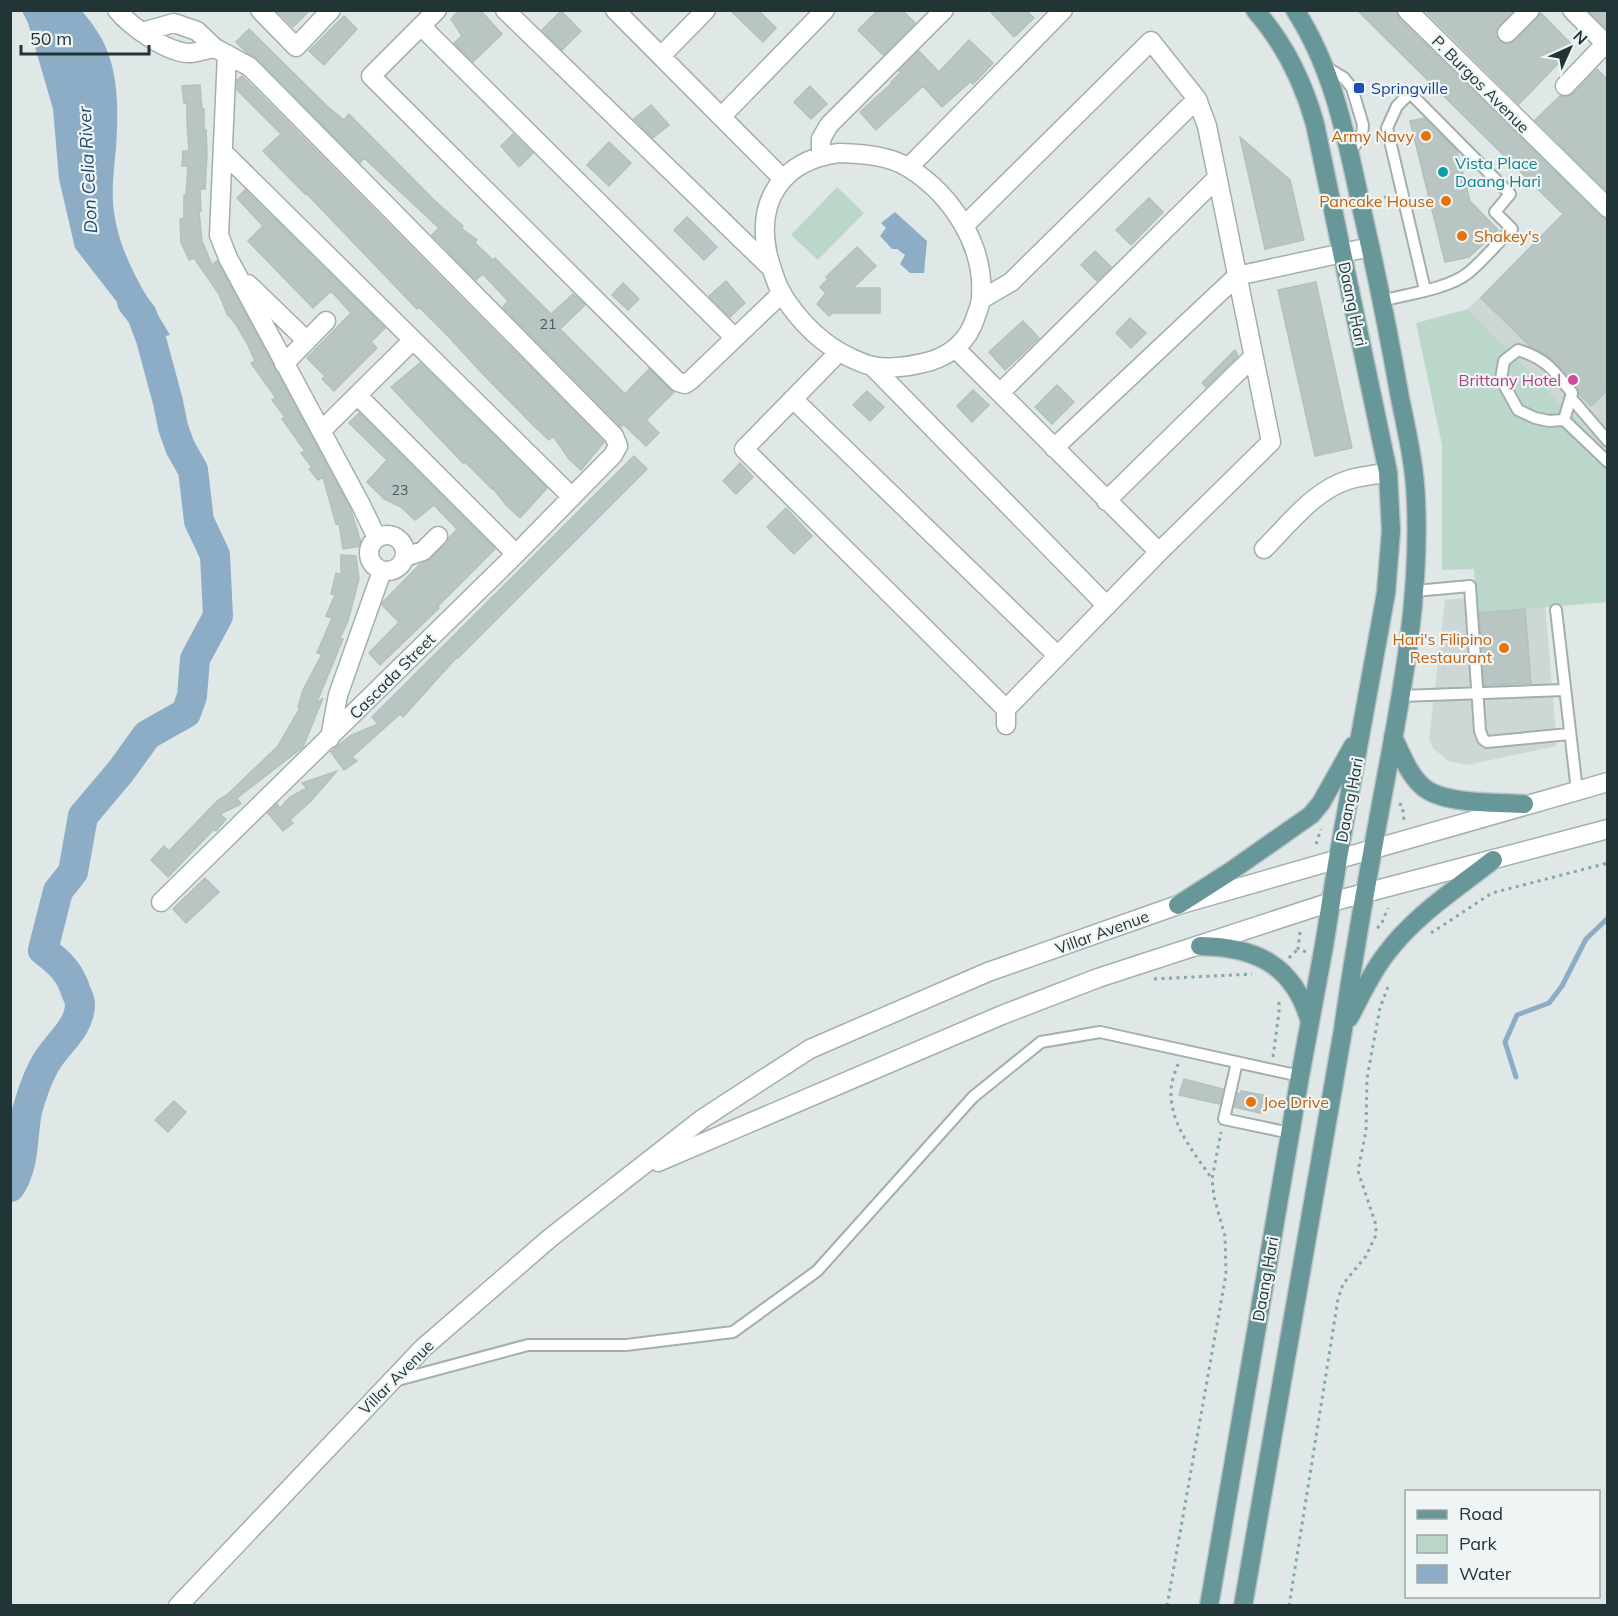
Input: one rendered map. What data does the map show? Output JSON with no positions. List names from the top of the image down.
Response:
{
  "streets": {
    "main road": ["Daang Hari"],
    "street": ["P. Burgos Avenue", "Cascada Street", "Villar Avenue"]
  },
  "crossings": [
    ["Daang Hari", "Villar Avenue"]
  ],
  "water": ["Don Celia River"],
  "places": {
    "transit": ["Springville"],
    "other": [
      "Army Navy",
      "Vista Place Daang Hari",
      "Pancake House",
      "Shakey's",
      "Brittany Hotel",
      "Hari's Filipino Restaurant",
      "Joe Drive"
    ]
  },
  "house_numbers": ["21", "23"],
  "legend": ["Road", "Park", "Water"],
  "scale_bar": "50 m",
  "north": "top right"
}
